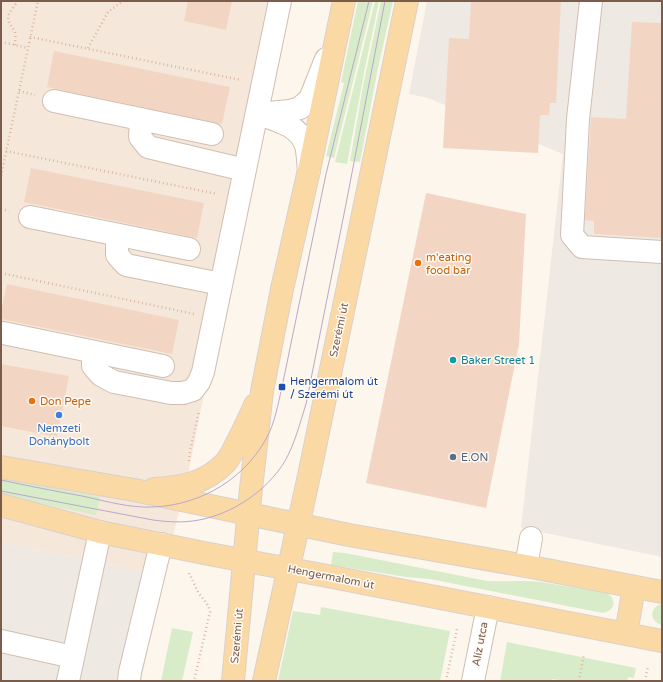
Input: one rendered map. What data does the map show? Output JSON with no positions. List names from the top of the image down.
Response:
{
  "streets": {
    "main road": ["Szerémi út", "Hengermalom út"],
    "street": ["Alíz utca"]
  },
  "crossings": [
    ["Szerémi út", "Hengermalom út"],
    ["Hengermalom út", "Alíz utca"]
  ],
  "places": {
    "other": [
      "m'eating food bar",
      "Baker Street 1",
      "Don Pepe",
      "Nemzeti Dohánybolt",
      "E.ON"
    ],
    "transit": ["Hengermalom út / Szerémi út"]
  }
}
